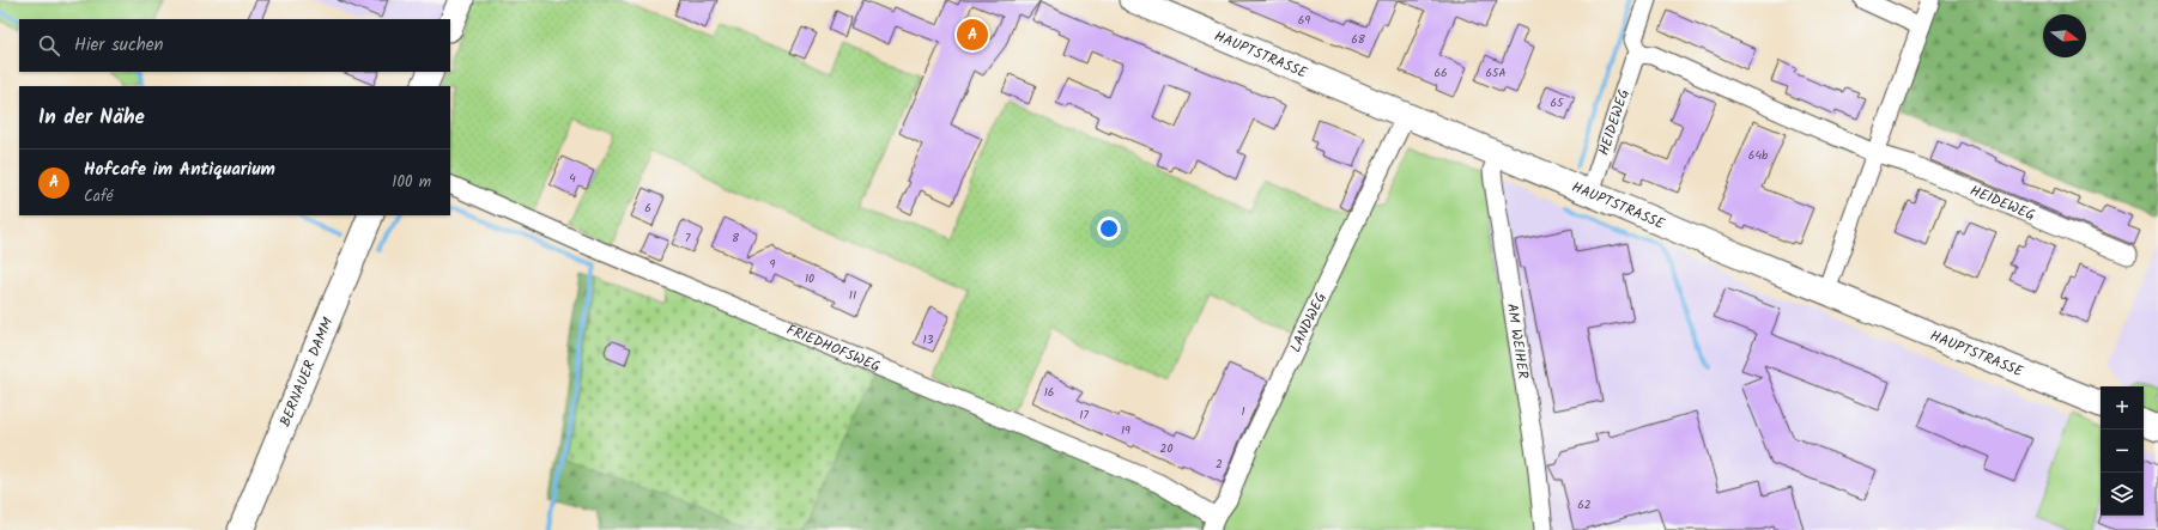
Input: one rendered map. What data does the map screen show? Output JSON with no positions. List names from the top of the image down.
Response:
{
  "streets": {
    "main road": ["HAUPTSTRASSE", "BERNAUER DAMM"],
    "street": [
      "HEIDEWEG",
      "LANDWEG",
      "AM WEIHER",
      "FRIEDHOFSWEG"
    ]
  },
  "crossings": [
    ["HAUPTSTRASSE", "HEIDEWEG"],
    ["HAUPTSTRASSE", "LANDWEG"],
    ["HAUPTSTRASSE", "AM WEIHER"],
    ["LANDWEG", "FRIEDHOFSWEG"]
  ],
  "house_numbers": [
    "69",
    "68",
    "66",
    "65A",
    "65",
    "64b",
    "4",
    "6",
    "7",
    "8",
    "9",
    "10",
    "11",
    "13",
    "16",
    "1",
    "17",
    "19",
    "20",
    "2",
    "62"
  ],
  "north": "right",
  "page": {
    "pins": "A",
    "search": "Hier suchen",
    "heading": "In der Nähe",
    "list": [
      {
        "mark": "A",
        "name": "Hofcafe im Antiquarium",
        "note": "Café",
        "value": "100 m"
      }
    ],
    "map_buttons": ["+", "−"]
  }
}
